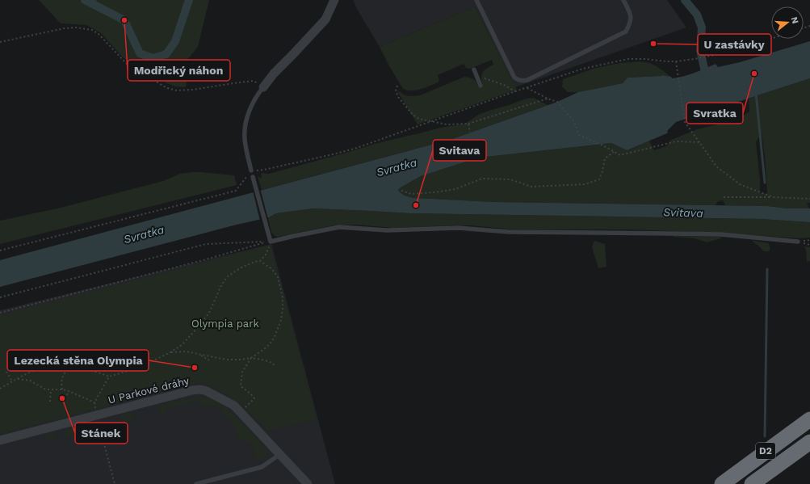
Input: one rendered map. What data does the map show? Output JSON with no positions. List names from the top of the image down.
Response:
{
  "streets": {
    "highway": ["D2"],
    "street": ["U Parkové dráhy"]
  },
  "water": ["Svratka", "Svitava"],
  "parks": ["Olympia park"],
  "places": [
    "Modřický náhon",
    "U zastávky",
    "Svratka",
    "Svitava",
    "Lezecká stěna Olympia",
    "Stánek"
  ],
  "north": "right"
}
